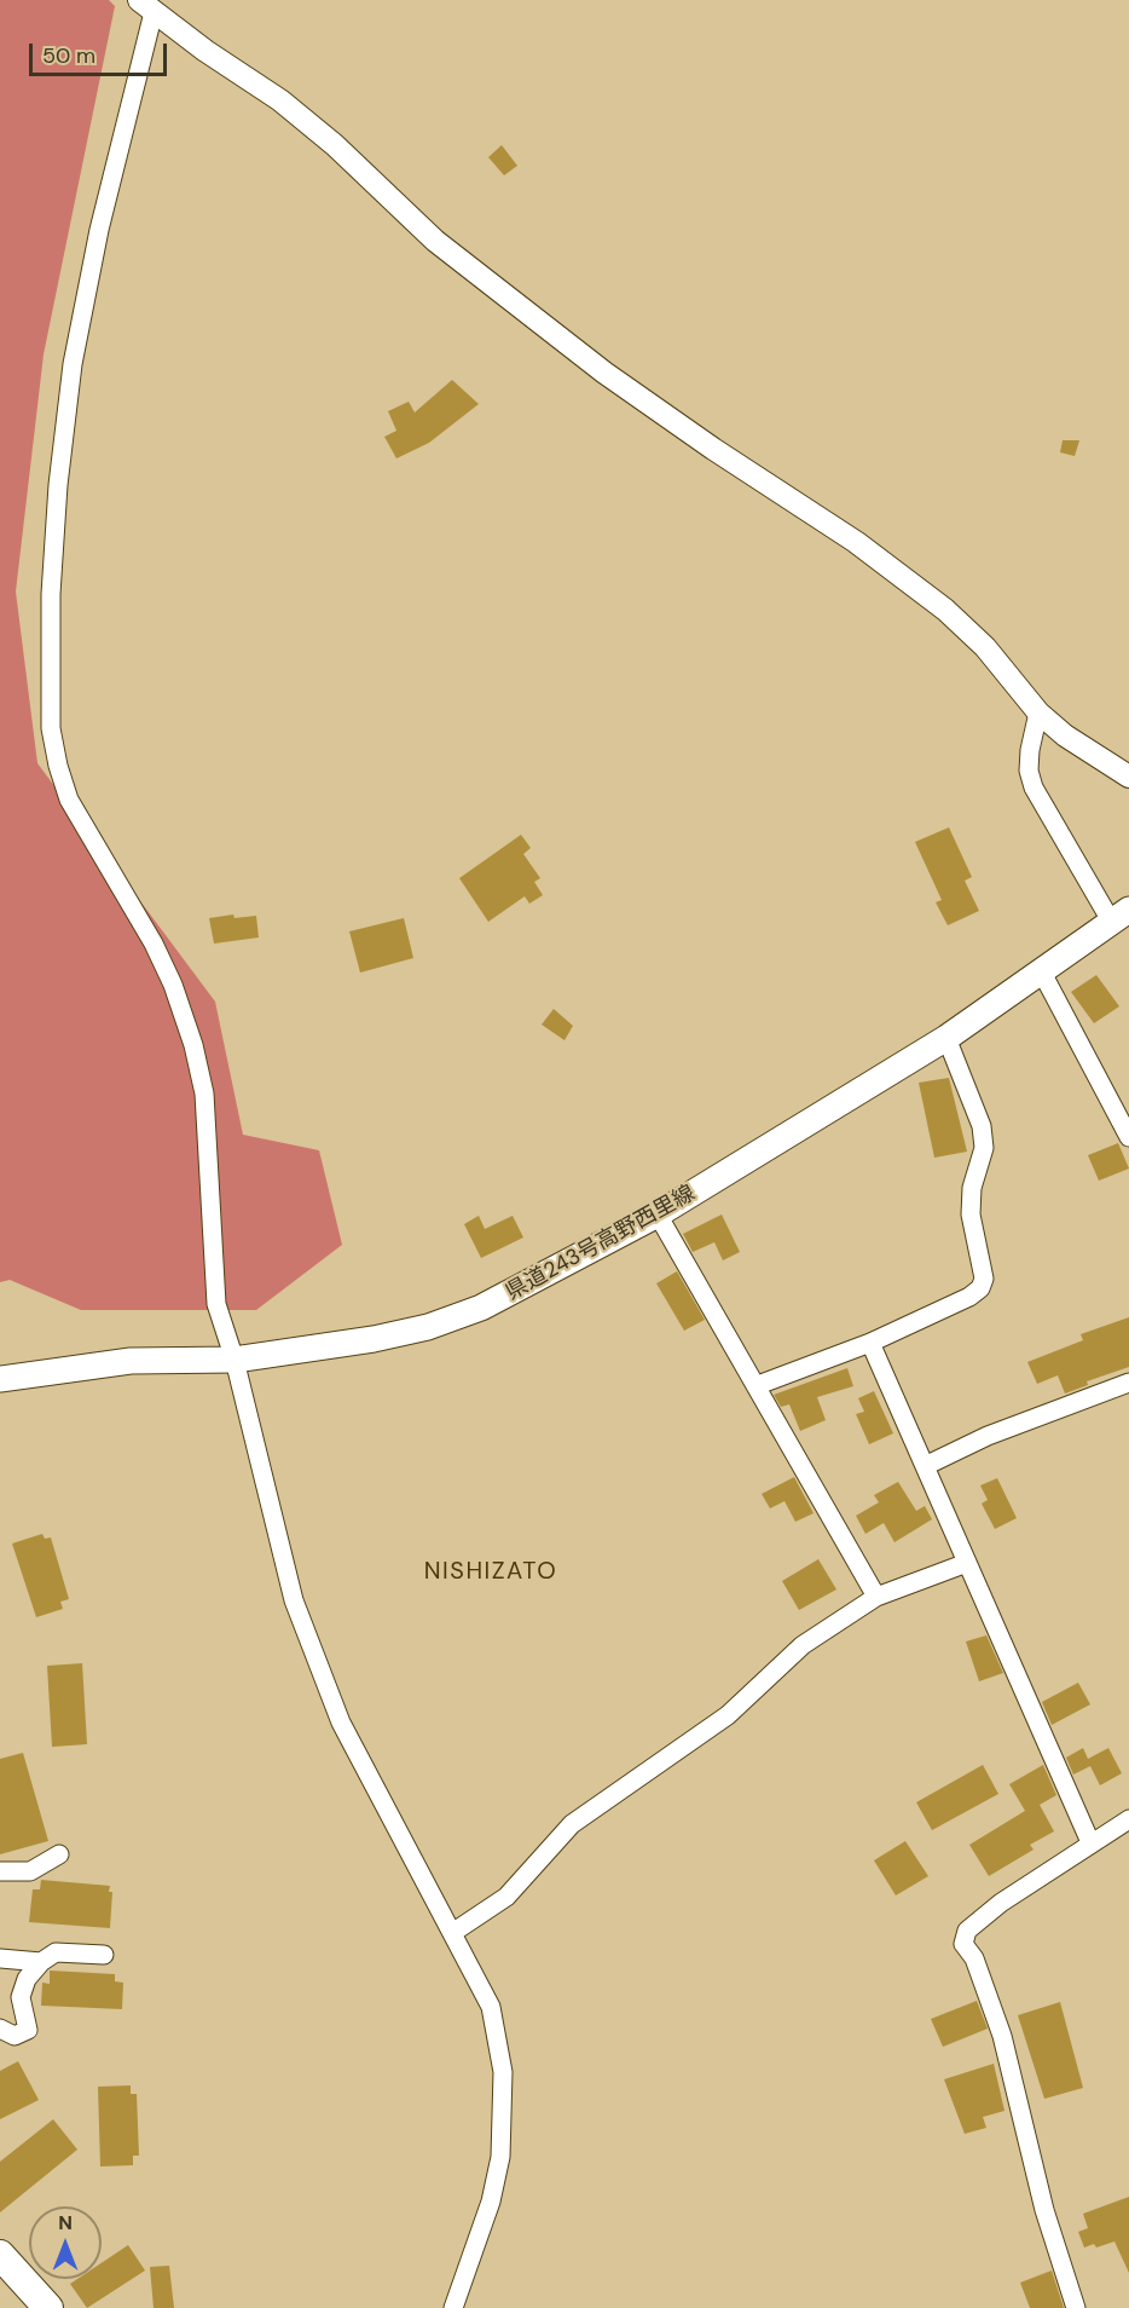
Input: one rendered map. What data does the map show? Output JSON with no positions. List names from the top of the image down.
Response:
{
  "streets": {
    "main road": ["県道243号高野西里線"]
  },
  "districts": ["NISHIZATO"],
  "scale_bar": "50 m",
  "north": "top"
}
